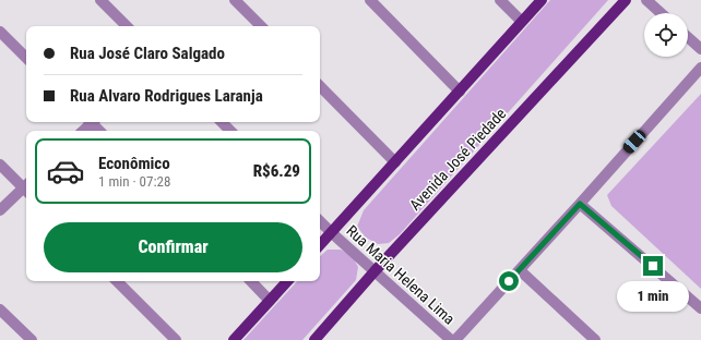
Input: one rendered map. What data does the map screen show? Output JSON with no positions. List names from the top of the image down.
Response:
{
  "streets": {
    "main road": ["Avenida José Piedade"],
    "street": ["Rua Maria Helena Lima"]
  },
  "crossings": [
    ["Avenida José Piedade", "Rua Maria Helena Lima"]
  ],
  "page": {
    "banner": ["Rua José Claro Salgado", "Rua Alvaro Rodrigues Laranja"],
    "list": [
      {
        "name": "Econômico",
        "note": "1 min · 07:28",
        "value": "R$6.29"
      }
    ],
    "buttons": "Confirmar",
    "bubble": "1 min"
  }
}
